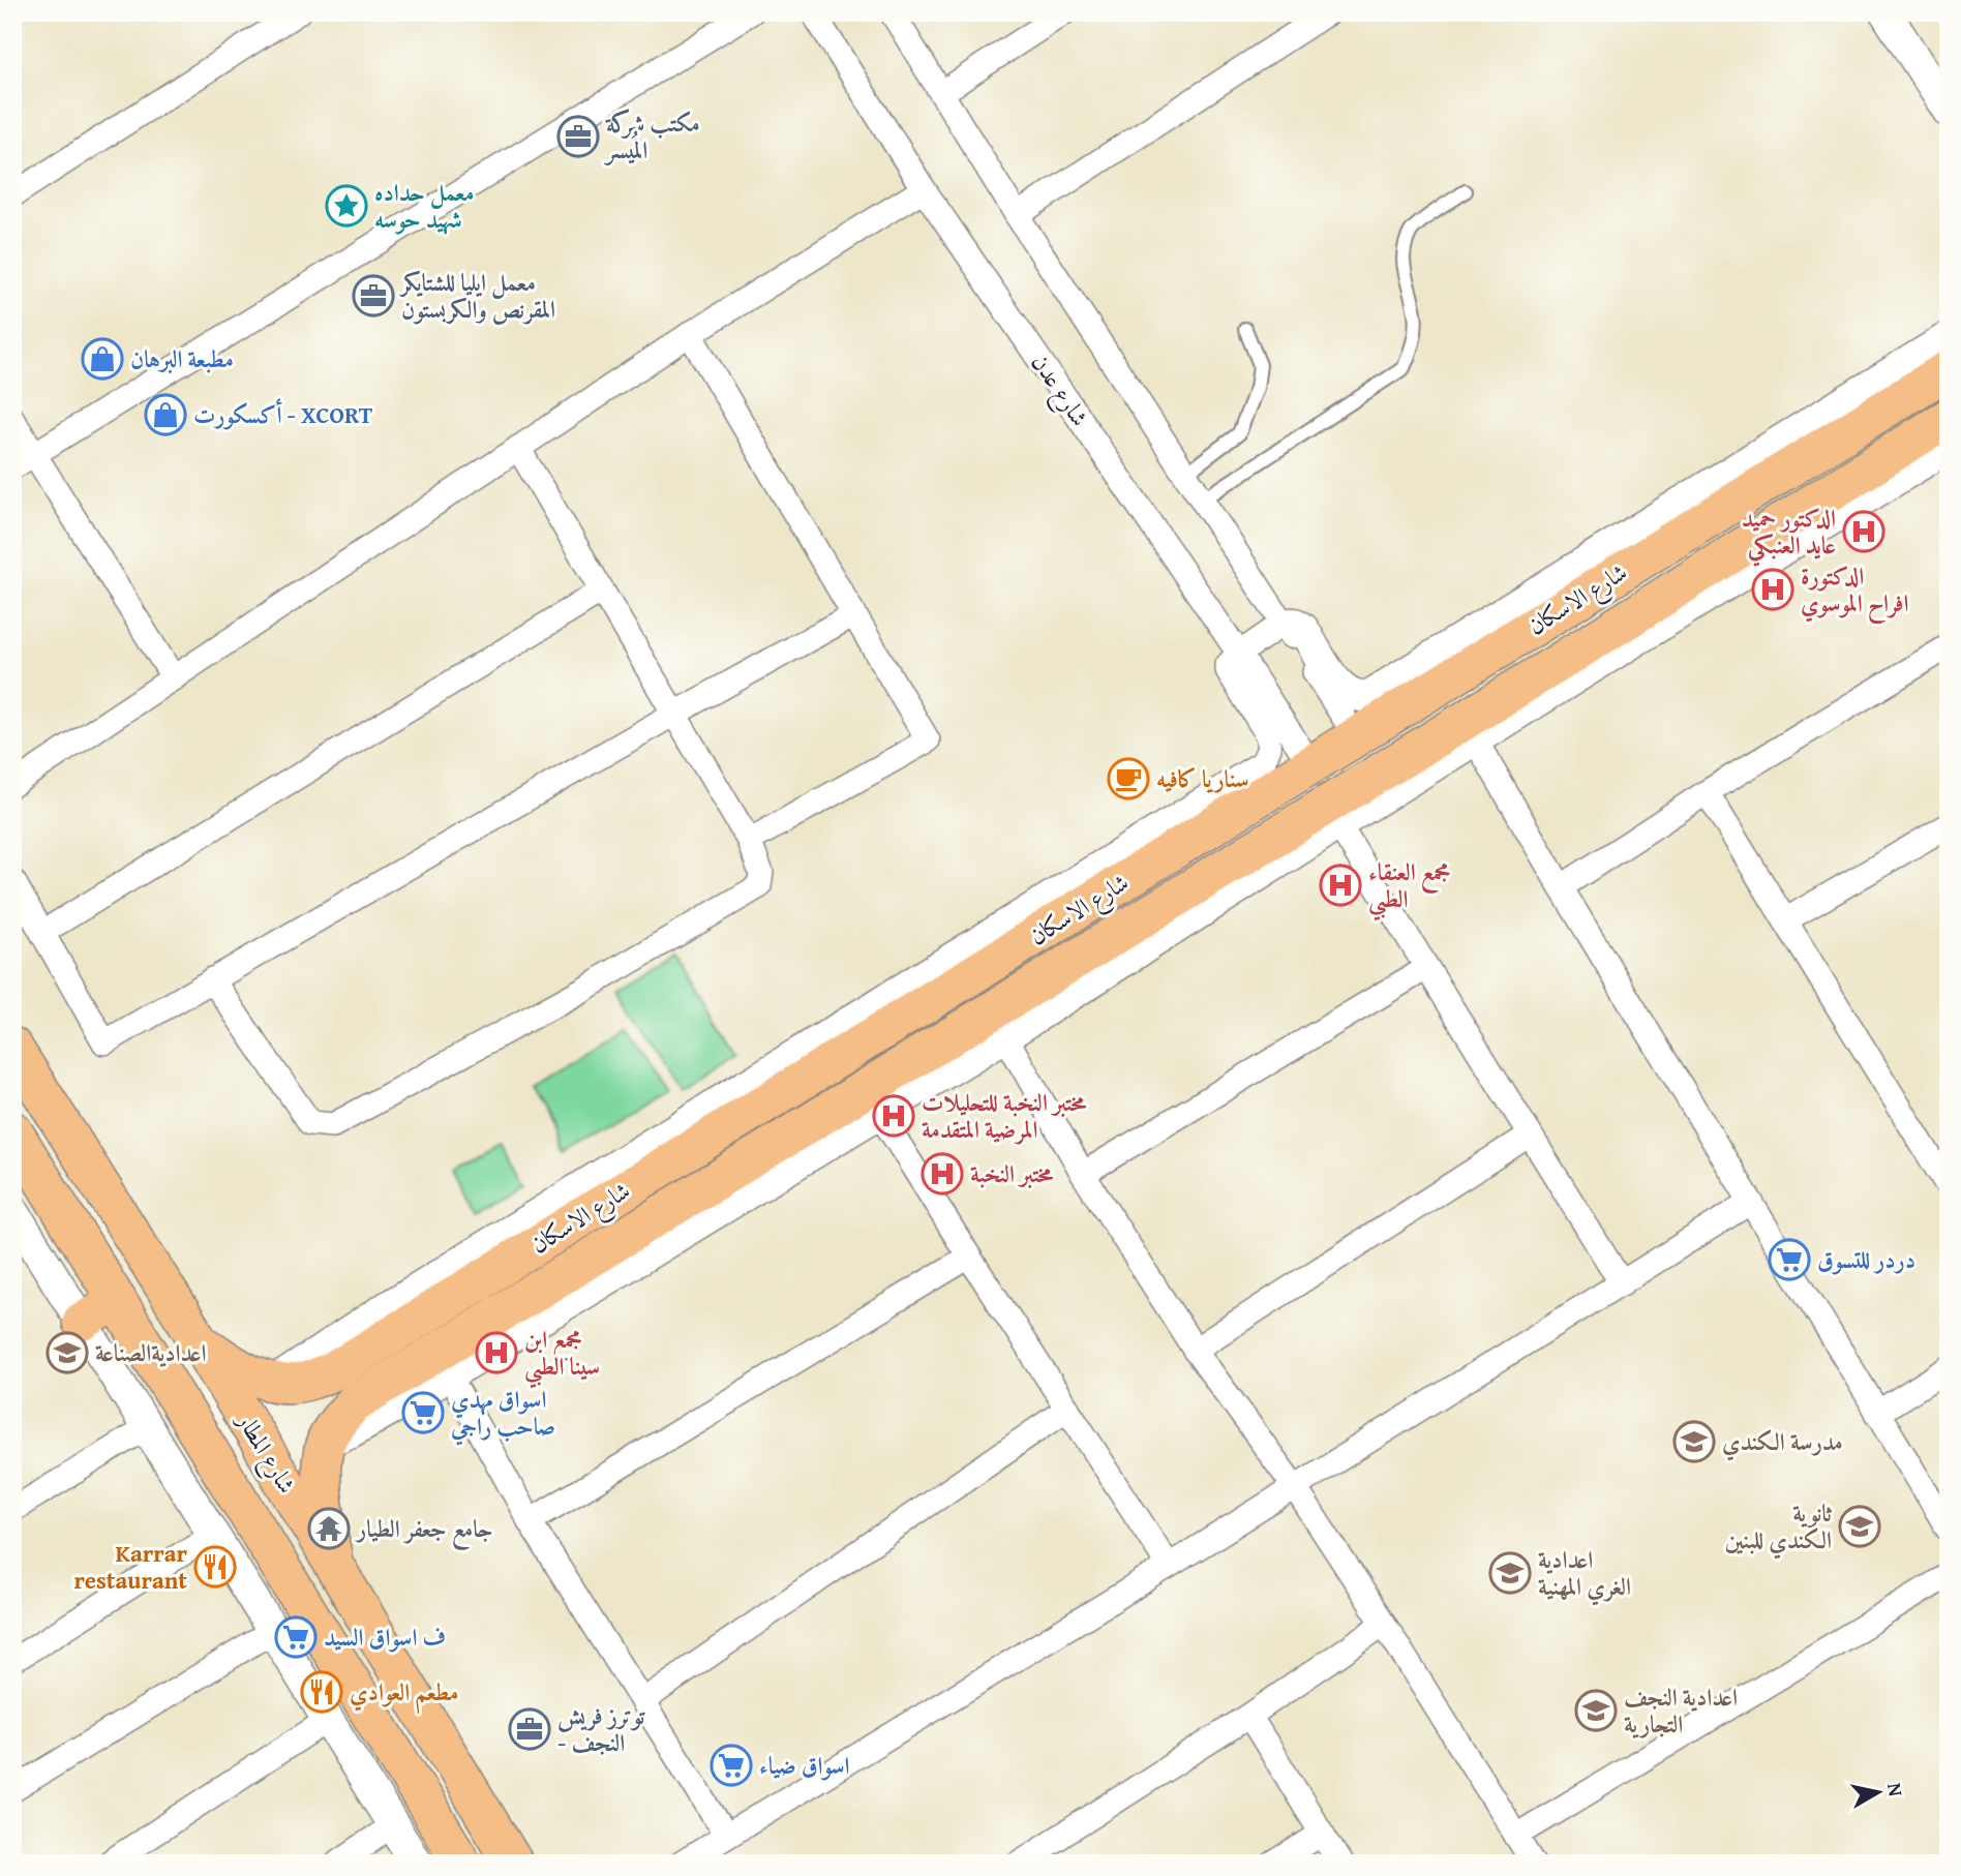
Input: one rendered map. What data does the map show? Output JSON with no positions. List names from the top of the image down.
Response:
{
  "streets": {
    "main road": ["شارع الاسكان", "شارع المطار"],
    "street": ["شارع عدن"]
  },
  "crossings": [
    ["شارع عدن", "شارع الاسكان"],
    ["شارع الاسكان", "شارع المطار"]
  ],
  "places": {
    "office": ["مكتب شركة المُيسر", "معمل ايليا للشتايكر المقرنص والكربستون", "توترز فريش - النجف"],
    "place": ["معمل حداده شهيد حوسه"],
    "shop": ["مطبعة البرهان", "أكسكورت - XCORT"],
    "hospital": [
      "الدكتور حميد عايد العنبكي",
      "الدكتورة افراح الموسوي",
      "مجمع العنقاء الطبي",
      "مختبر النخبة للتحليلات المرضية المتقدمة",
      "مختبر النخبة",
      "مجمع ابن سينا الطبي"
    ],
    "cafe": ["سناريا كافيه"],
    "supermarket": [
      "دردر للتسوق",
      "اسواق مهدي صاحب راجي",
      "ف اسواق السيد",
      "اسواق ضياء"
    ],
    "school or university": [
      "اعداديةالصناعة",
      "مدرسة الكندي",
      "ثانوية الكندي للبنين",
      "اعدادية الغري المهنية",
      "اعدادية النجف التجارية"
    ],
    "temple": ["جامع جعفر الطيار"],
    "restaurant": ["Karrar restaurant", "مطعم العوادي"]
  },
  "north": "right"
}
